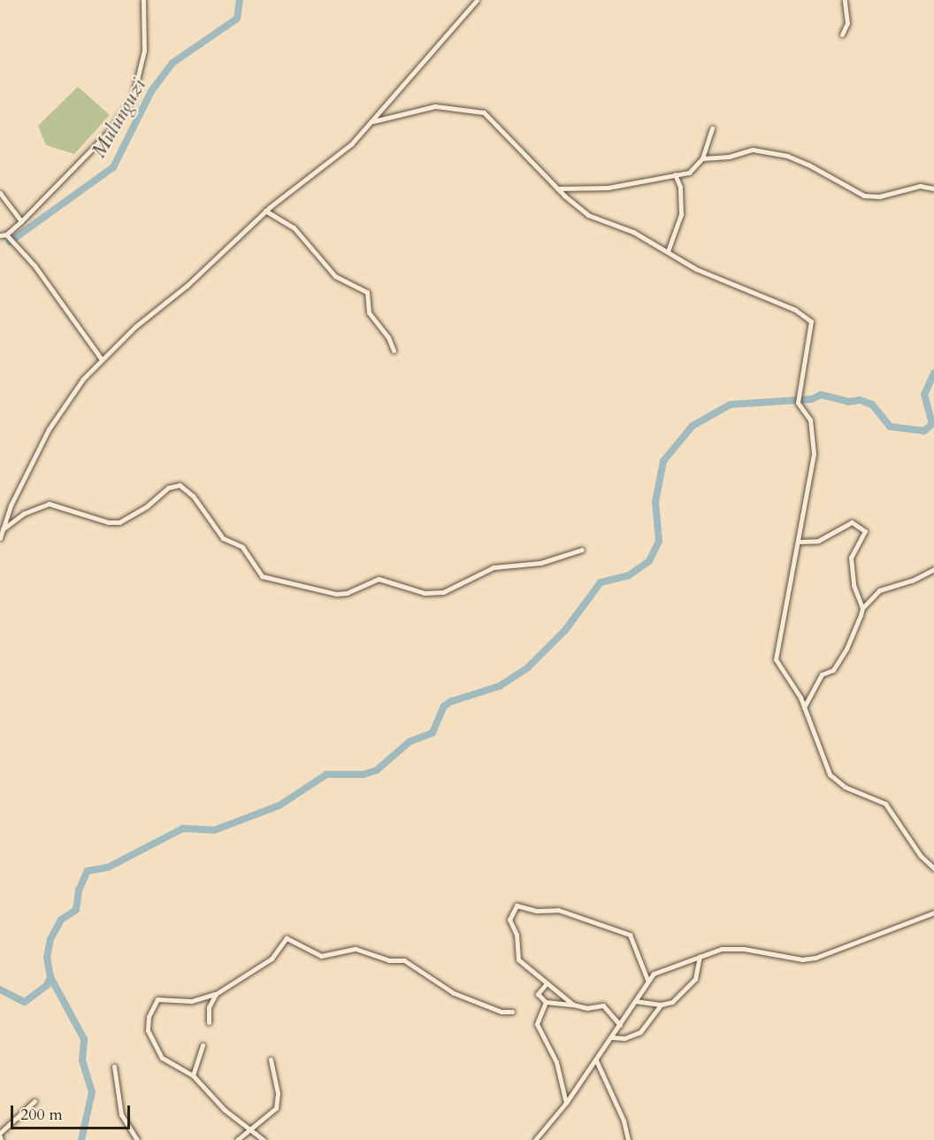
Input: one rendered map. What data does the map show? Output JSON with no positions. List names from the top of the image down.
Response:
{
  "water": ["Mulunguzi"],
  "scale_bar": "200 m"
}
